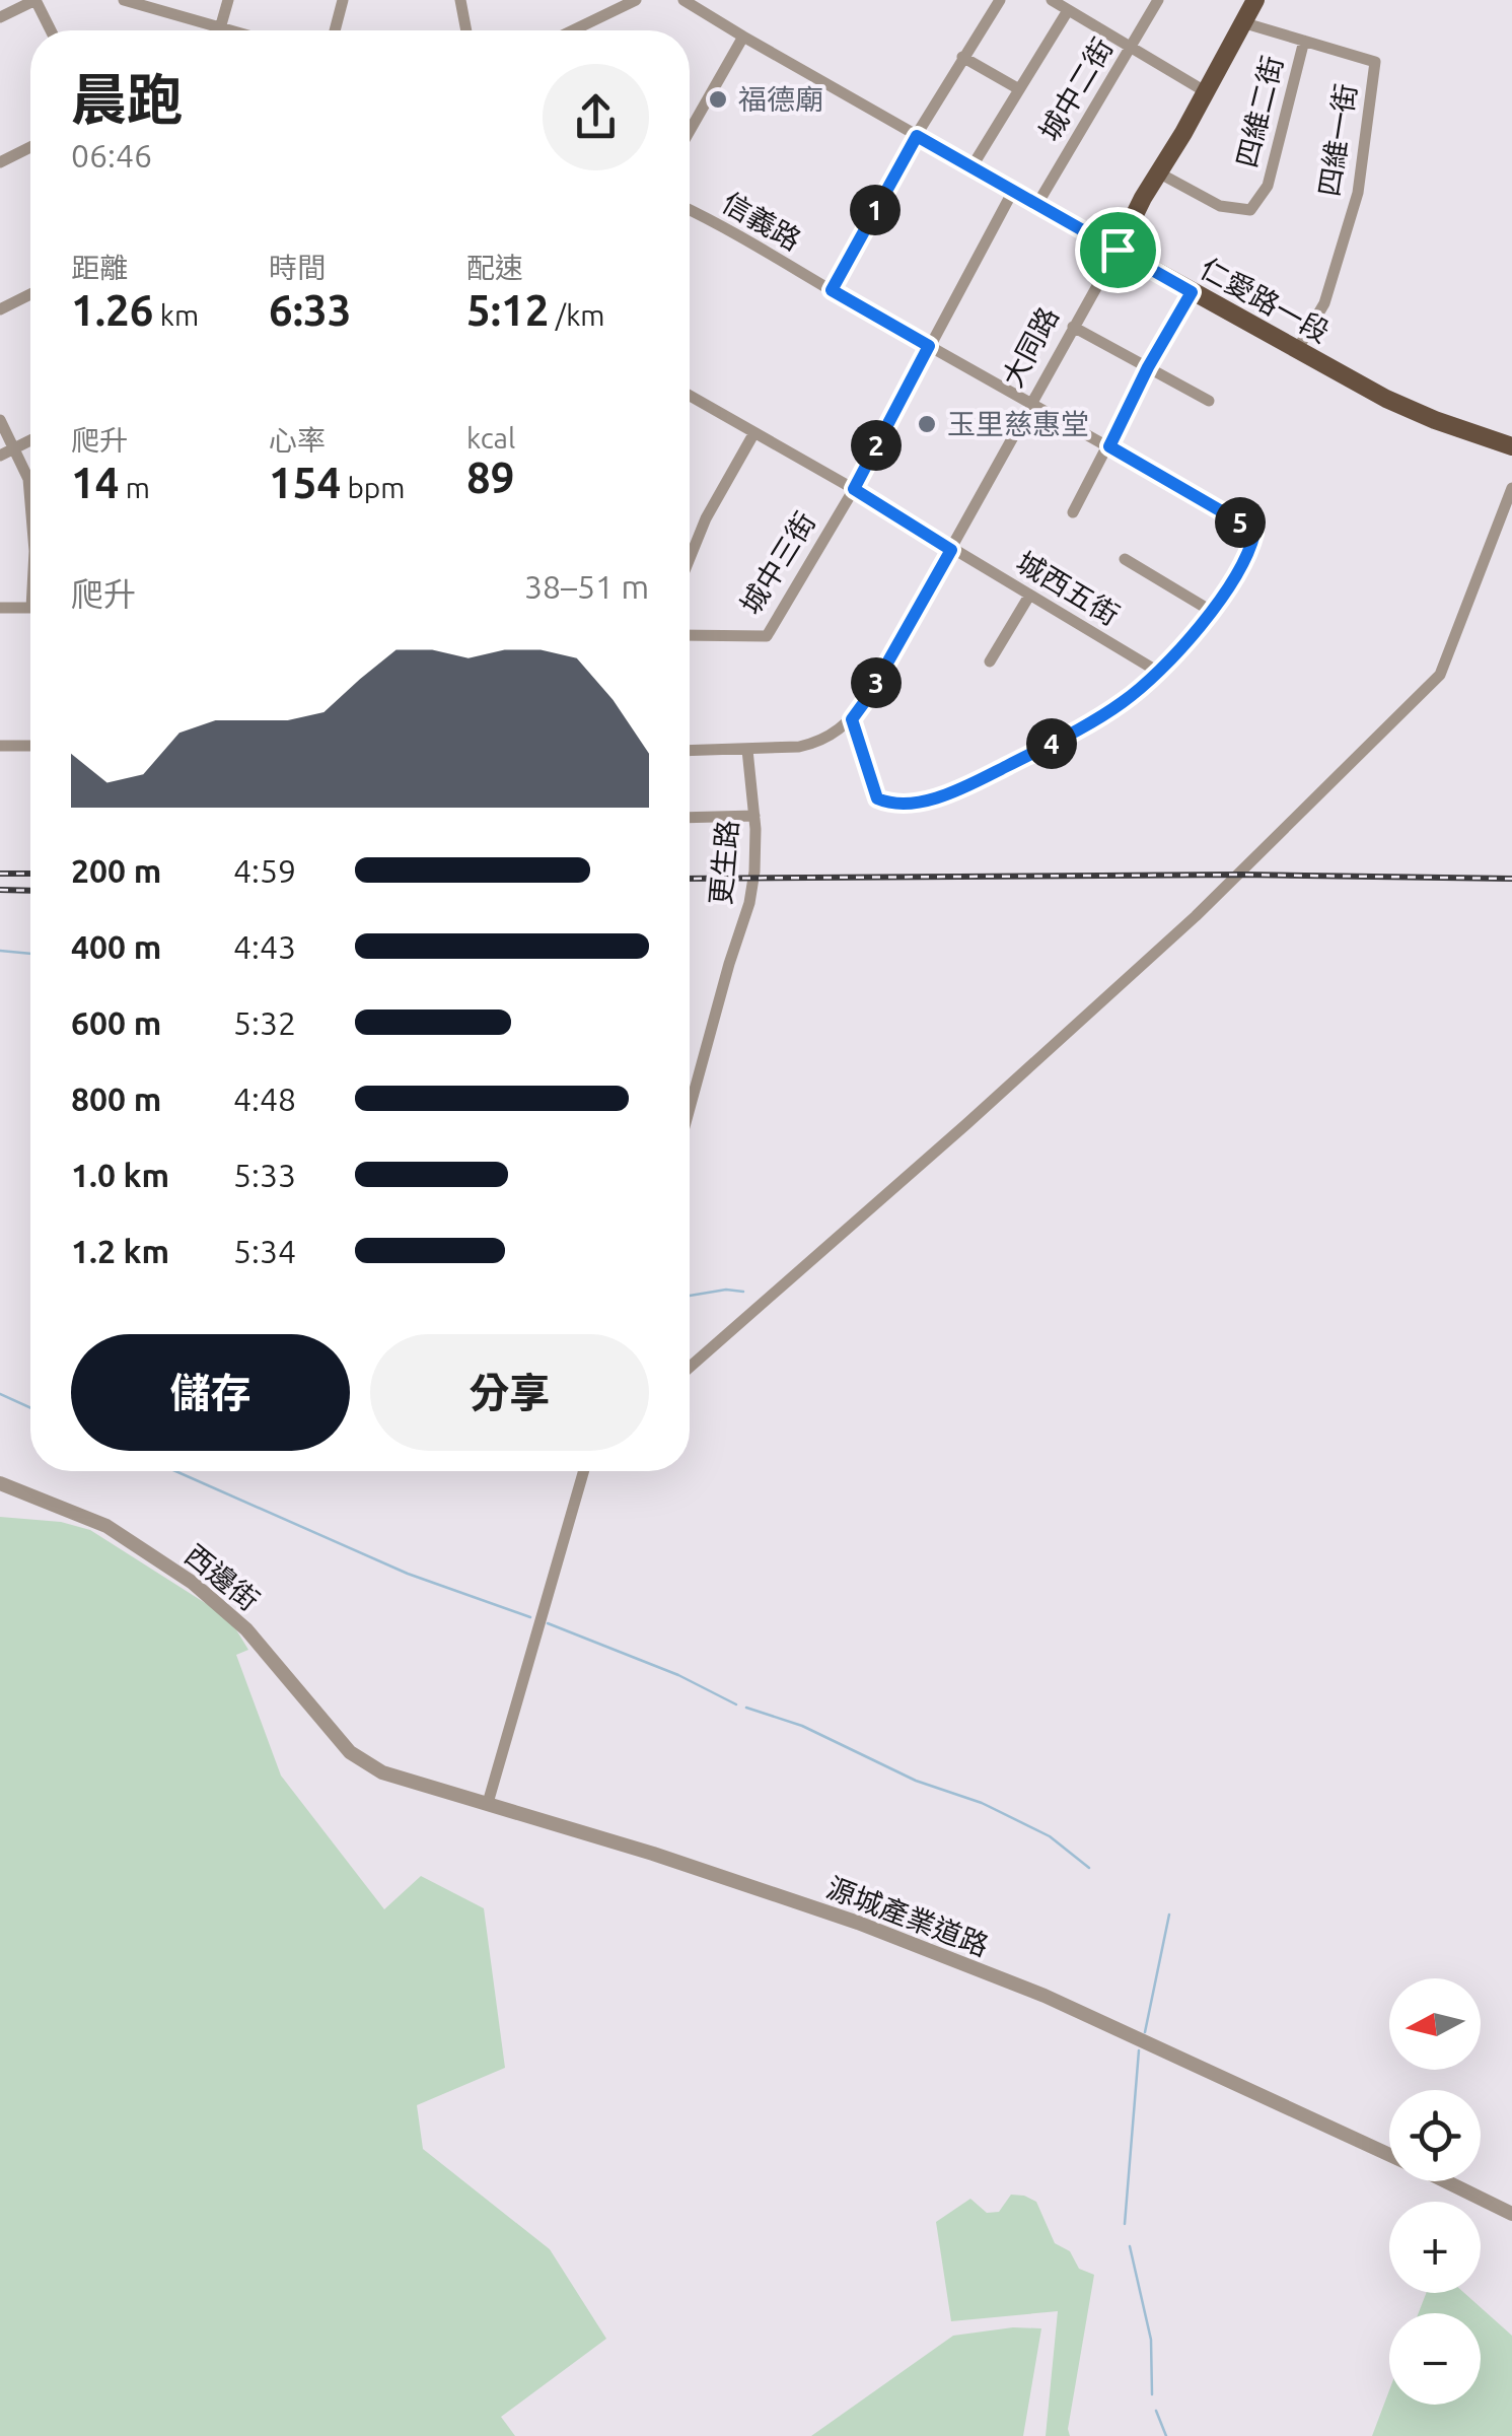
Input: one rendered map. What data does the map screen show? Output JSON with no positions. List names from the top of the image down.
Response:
{
  "streets": {
    "main road": ["仁愛路一段", "大同路"],
    "street": [
      "城中二街",
      "四維二街",
      "四維一街",
      "信義路",
      "城中三街",
      "城西五街",
      "更生路",
      "西邊街",
      "源城產業道路"
    ]
  },
  "crossings": [
    ["城中二街", "仁愛路一段"],
    ["四維二街", "四維一街"],
    ["四維二街", "大同路"],
    ["四維一街", "仁愛路一段"],
    ["四維一街", "大同路"],
    ["信義路", "大同路"],
    ["信義路", "城中三街"],
    ["仁愛路一段", "大同路"],
    ["仁愛路一段", "城中三街"],
    ["大同路", "城西五街"],
    ["大同路", "更生路"],
    ["城中三街", "城西五街"],
    ["西邊街", "源城產業道路"]
  ],
  "places": ["福德廟", "玉里慈惠堂"],
  "north": "left",
  "page": {
    "heading": ["晨跑", "06:46"],
    "pins": [
      "1",
      "2",
      "5",
      "3",
      "4"
    ],
    "stats": [
      ["距離", "1.26 km"],
      ["時間", "6:33"],
      ["配速", "5:12 /km"],
      ["爬升", "14 m"],
      ["心率", "154 bpm"],
      ["kcal", "89"]
    ],
    "chart": ["爬升", "38–51 m"],
    "list": [
      {
        "name": "200 m",
        "note": "4:59"
      },
      {
        "name": "400 m",
        "note": "4:43"
      },
      {
        "name": "600 m",
        "note": "5:32"
      },
      {
        "name": "800 m",
        "note": "4:48"
      },
      {
        "name": "1.0 km",
        "note": "5:33"
      },
      {
        "name": "1.2 km",
        "note": "5:34"
      }
    ],
    "buttons": ["儲存", "分享"],
    "map_buttons": ["+", "−"]
  }
}
